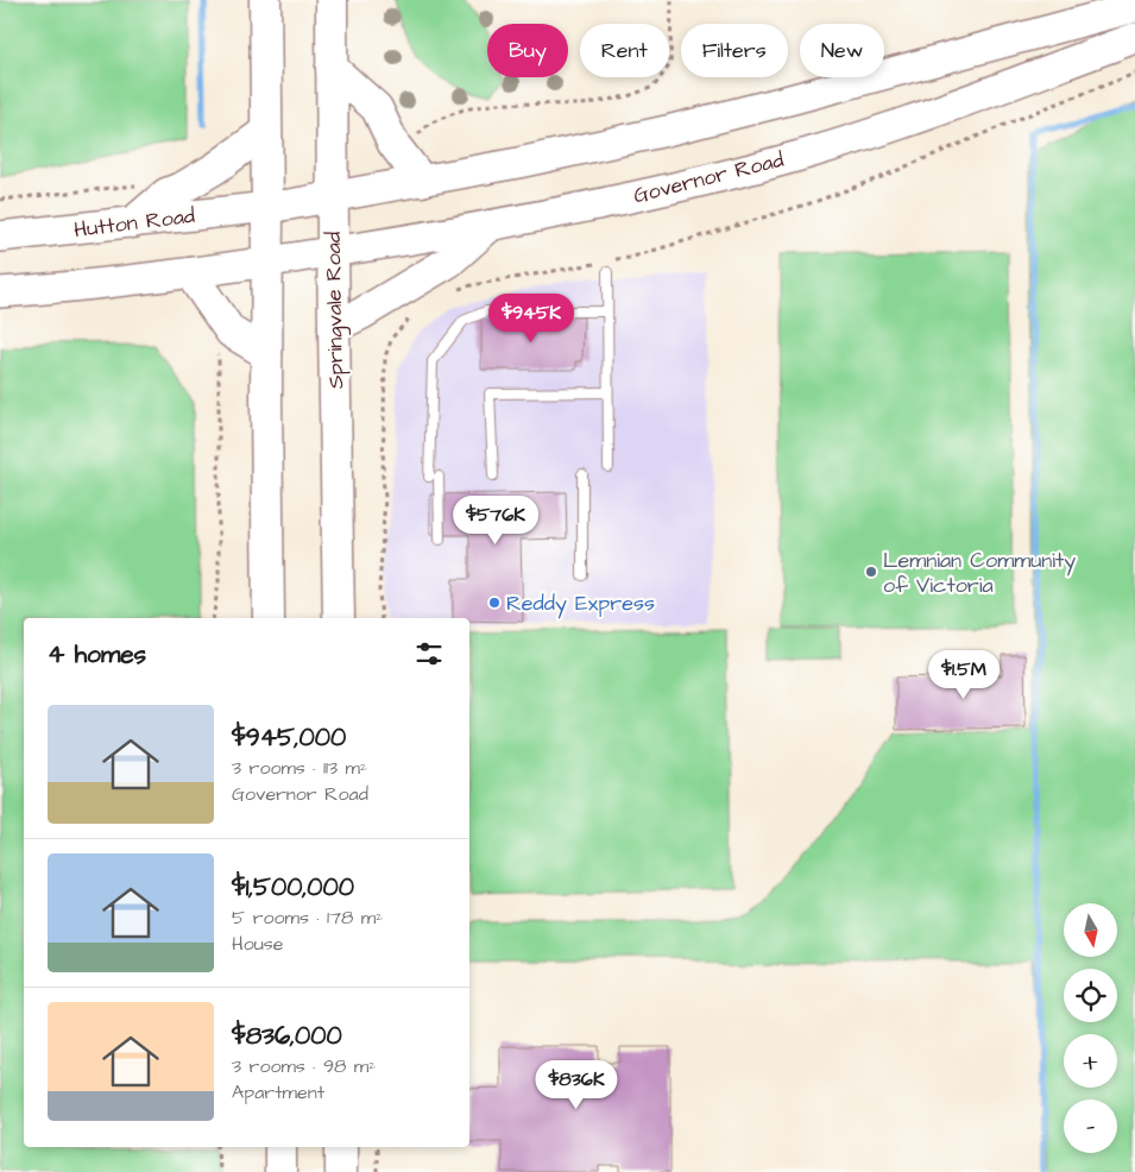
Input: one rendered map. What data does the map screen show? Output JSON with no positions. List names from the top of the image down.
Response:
{
  "streets": {
    "highway": ["Springvale Road"],
    "main road": ["Governor Road", "Hutton Road"]
  },
  "crossings": [
    ["Governor Road", "Springvale Road"]
  ],
  "places": ["Lemnian Community of Victoria", "Reddy Express"],
  "north": "bottom",
  "page": {
    "chip": [
      "Buy",
      "Rent",
      "Filters",
      "New"
    ],
    "price": [
      "$945K",
      "$576K",
      "$1.5M",
      "$836K"
    ],
    "heading": "4 homes",
    "list": [
      {
        "name": "$945,000",
        "note": "3 rooms · 113 m² · Governor Road"
      },
      {
        "name": "$1,500,000",
        "note": "5 rooms · 178 m² · House"
      },
      {
        "name": "$836,000",
        "note": "3 rooms · 98 m² · Apartment"
      }
    ],
    "map_buttons": ["+", "−"]
  }
}
